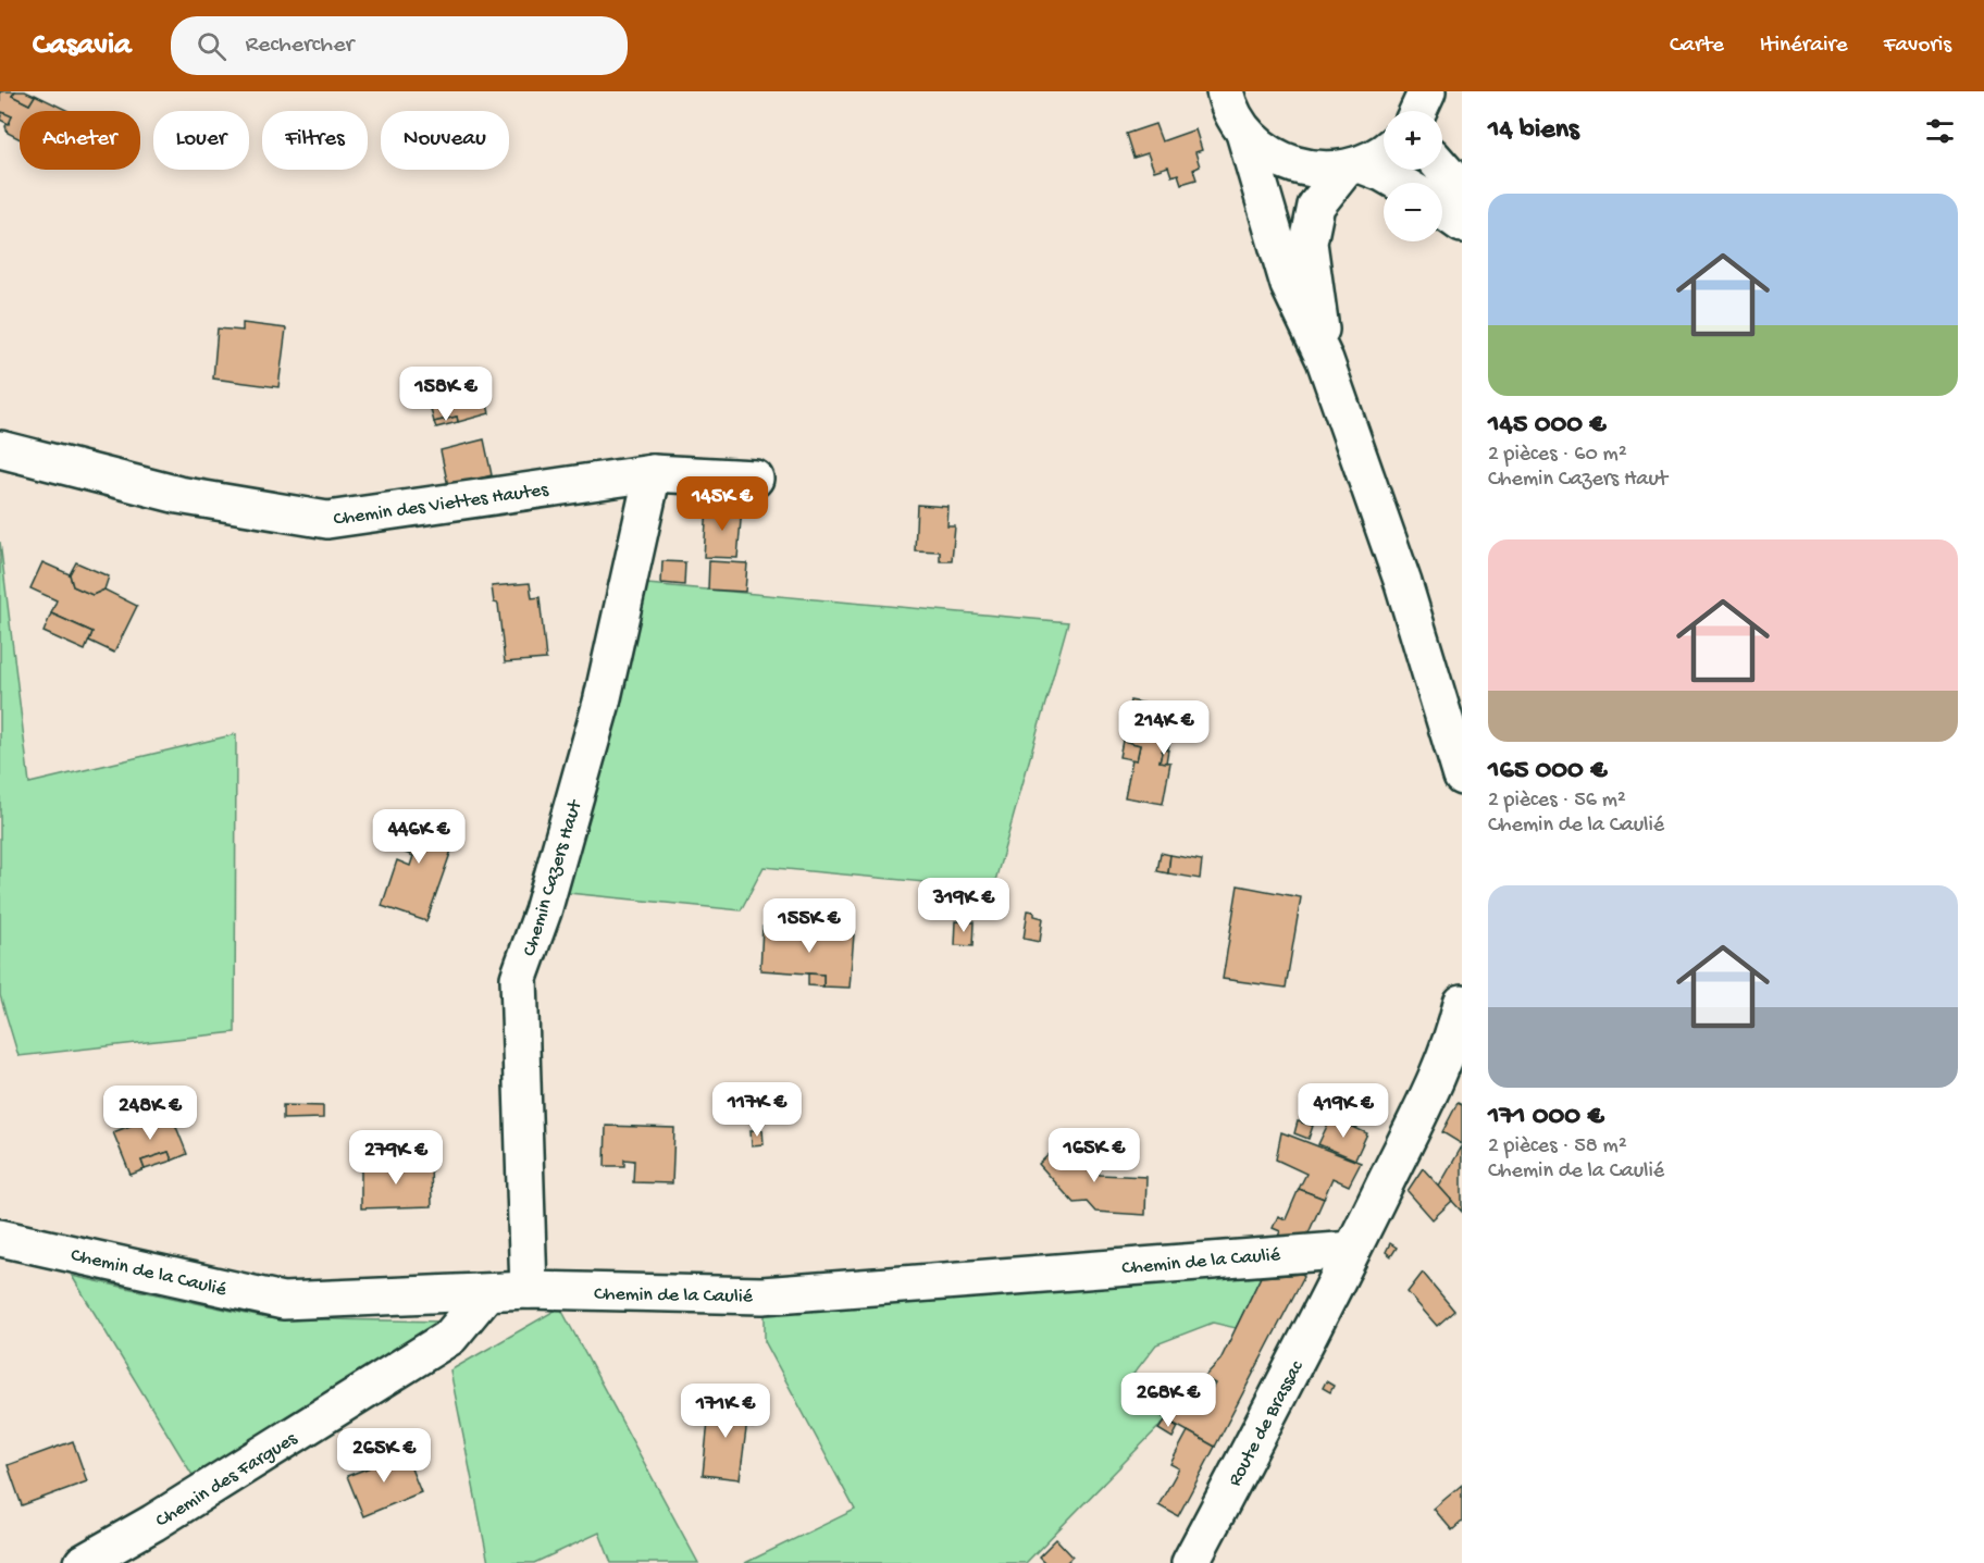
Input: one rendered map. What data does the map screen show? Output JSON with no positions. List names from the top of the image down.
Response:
{
  "streets": {
    "street": [
      "Chemin des Viettes Hautes",
      "Chemin Cazers Haut",
      "Chemin de la Caulié",
      "Route de Brassac",
      "Chemin des Fargues"
    ]
  },
  "crossings": [
    ["Chemin des Viettes Hautes", "Chemin Cazers Haut"],
    ["Chemin Cazers Haut", "Chemin de la Caulié"],
    ["Chemin de la Caulié", "Route de Brassac"],
    ["Chemin de la Caulié", "Chemin des Fargues"]
  ],
  "page": {
    "header": "Casavia",
    "search": "Rechercher",
    "nav": ["Carte", "Itinéraire", "Favoris"],
    "heading": "14 biens",
    "map_buttons": ["+", "−"],
    "chip": [
      "Acheter",
      "Louer",
      "Filtres",
      "Nouveau"
    ],
    "list": [
      {
        "name": "145 000 €",
        "note": "2 pièces · 60 m² · Chemin Cazers Haut"
      },
      {
        "name": "165 000 €",
        "note": "2 pièces · 56 m² · Chemin de la Caulié"
      },
      {
        "name": "171 000 €",
        "note": "2 pièces · 58 m² · Chemin de la Caulié"
      }
    ],
    "price": [
      "158K €",
      "145K €",
      "214K €",
      "446K €",
      "319K €",
      "155K €",
      "117K €",
      "419K €",
      "248K €",
      "165K €",
      "279K €",
      "268K €",
      "171K €",
      "265K €"
    ]
  }
}
